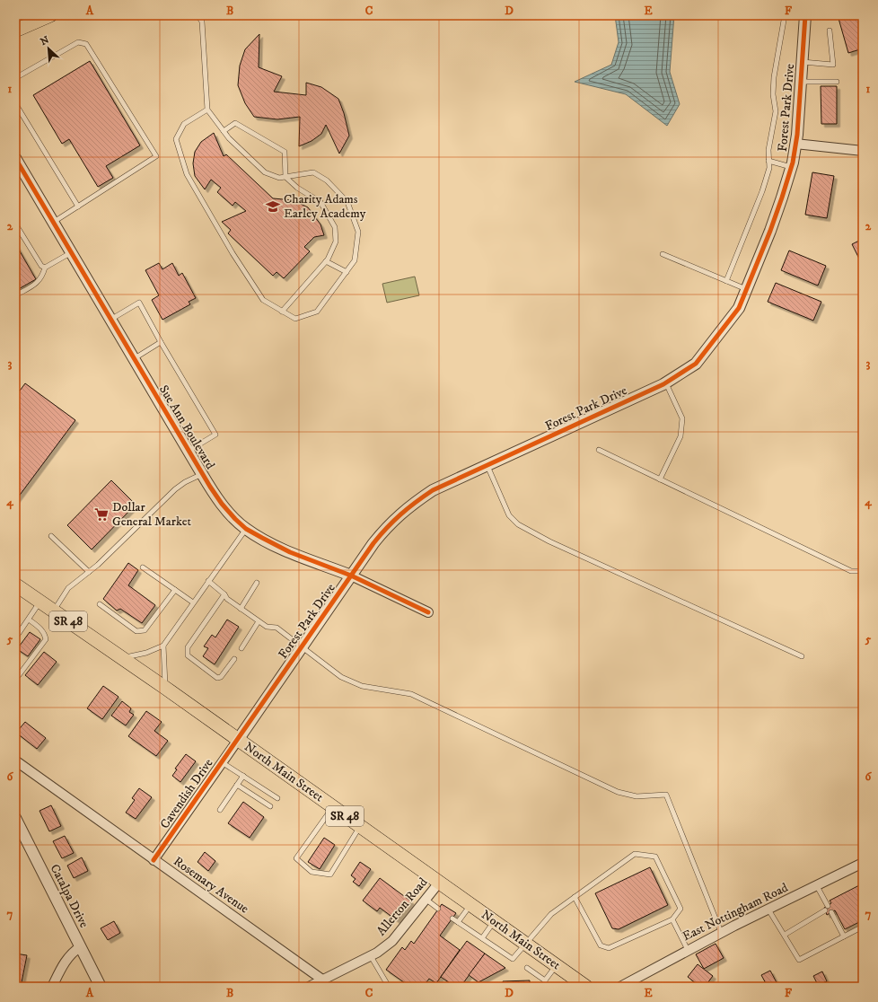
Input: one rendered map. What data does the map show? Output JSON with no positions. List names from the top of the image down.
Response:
{
  "streets": {
    "main road": ["SR 48", "North Main Street"],
    "street": [
      "Forest Park Drive",
      "Sue Ann Boulevard",
      "Cavendish Drive",
      "Rosemary Avenue",
      "Catalpa Drive",
      "Allerton Road",
      "East Nottingham Road"
    ]
  },
  "crossings": [
    ["Forest Park Drive", "Sue Ann Boulevard"],
    ["Forest Park Drive", "North Main Street"],
    ["Forest Park Drive", "Cavendish Drive"],
    ["North Main Street", "Cavendish Drive"],
    ["North Main Street", "Allerton Road"],
    ["Cavendish Drive", "Rosemary Avenue"],
    ["Rosemary Avenue", "Allerton Road"]
  ],
  "places": {
    "school or university": ["Charity Adams Earley Academy"],
    "supermarket": ["Dollar General Market"]
  },
  "north": "top left",
  "grid": {
    "columns": [
      "A",
      "B",
      "C",
      "D",
      "E",
      "F"
    ],
    "rows": [
      "1",
      "2",
      "3",
      "4",
      "5",
      "6",
      "7"
    ]
  }
}
